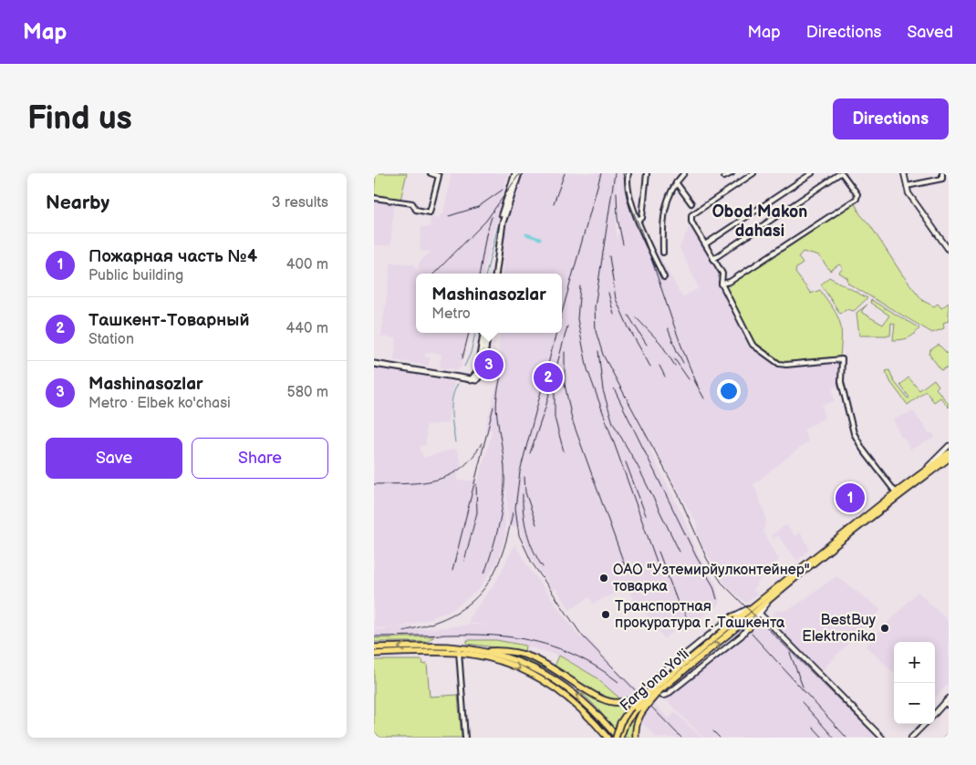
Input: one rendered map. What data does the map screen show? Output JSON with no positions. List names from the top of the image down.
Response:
{
  "streets": {
    "main road": ["Farg'ona Yo'li"]
  },
  "districts": ["Obod Makon dahasi"],
  "places": ["ОАО \"Узтемирйулконтейнер\" товарка", "Транспортная прокуратура г. Ташкента", "BestBuy Elektronika"],
  "page": {
    "header": "Map",
    "nav": ["Map", "Directions", "Saved"],
    "buttons": [
      "Directions",
      ["Save", "Share"]
    ],
    "title": "Find us",
    "heading": ["Nearby", "3 results"],
    "list": [
      {
        "mark": "1",
        "name": "Пожарная часть №4",
        "note": "Public building",
        "value": "400 m"
      },
      {
        "mark": "2",
        "name": "Ташкент-Товарный",
        "note": "Station",
        "value": "440 m"
      },
      {
        "mark": "3",
        "name": "Mashinasozlar",
        "note": "Metro · Elbek ko'chasi",
        "value": "580 m"
      }
    ],
    "popup": ["Mashinasozlar", "Metro"],
    "pins": ["3", "2", "1"],
    "map_buttons": ["+", "−"]
  }
}
